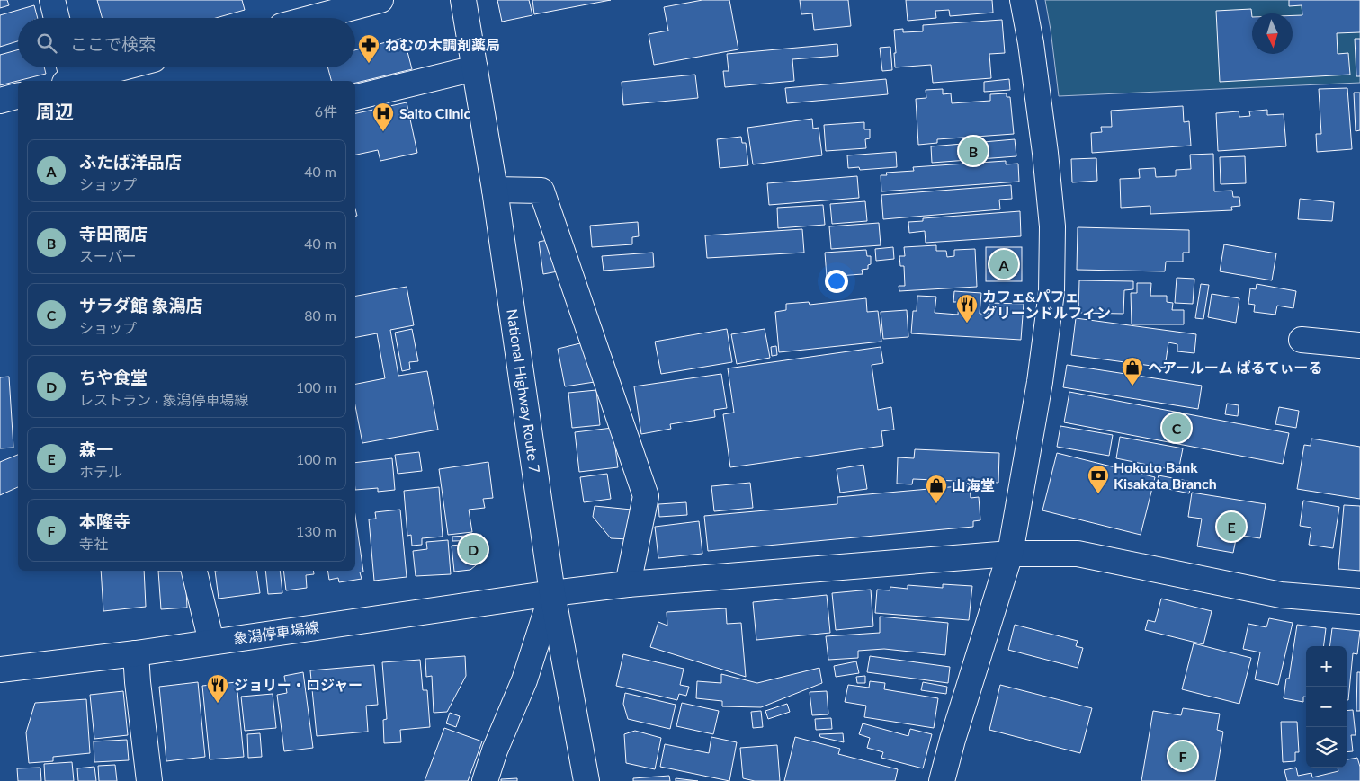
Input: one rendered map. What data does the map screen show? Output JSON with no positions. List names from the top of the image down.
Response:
{
  "streets": {
    "main road": ["National Highway Route 7", "象潟停車場線"]
  },
  "crossings": [
    ["National Highway Route 7", "象潟停車場線"]
  ],
  "places": {
    "pharmacy": ["ねむの木調剤薬局"],
    "hospital": ["Saito Clinic"],
    "restaurant": ["カフェ&パフェ グリーンドルフィン", "ジョリー・ロジャー"],
    "shop": ["ヘアールーム ぱるてぃーる", "山海堂"],
    "bank": ["Hokuto Bank Kisakata Branch"]
  },
  "north": "bottom",
  "page": {
    "search": "ここで検索",
    "heading": ["周辺", "6件"],
    "pins": [
      "B",
      "A",
      "C",
      "E",
      "D",
      "F"
    ],
    "list": [
      {
        "mark": "A",
        "name": "ふたば洋品店",
        "note": "ショップ",
        "value": "40 m"
      },
      {
        "mark": "B",
        "name": "寺田商店",
        "note": "スーパー",
        "value": "40 m"
      },
      {
        "mark": "C",
        "name": "サラダ館 象潟店",
        "note": "ショップ",
        "value": "80 m"
      },
      {
        "mark": "D",
        "name": "ちや食堂",
        "note": "レストラン · 象潟停車場線",
        "value": "100 m"
      },
      {
        "mark": "E",
        "name": "森一",
        "note": "ホテル",
        "value": "100 m"
      },
      {
        "mark": "F",
        "name": "本隆寺",
        "note": "寺社",
        "value": "130 m"
      }
    ],
    "map_buttons": ["+", "−"]
  }
}
